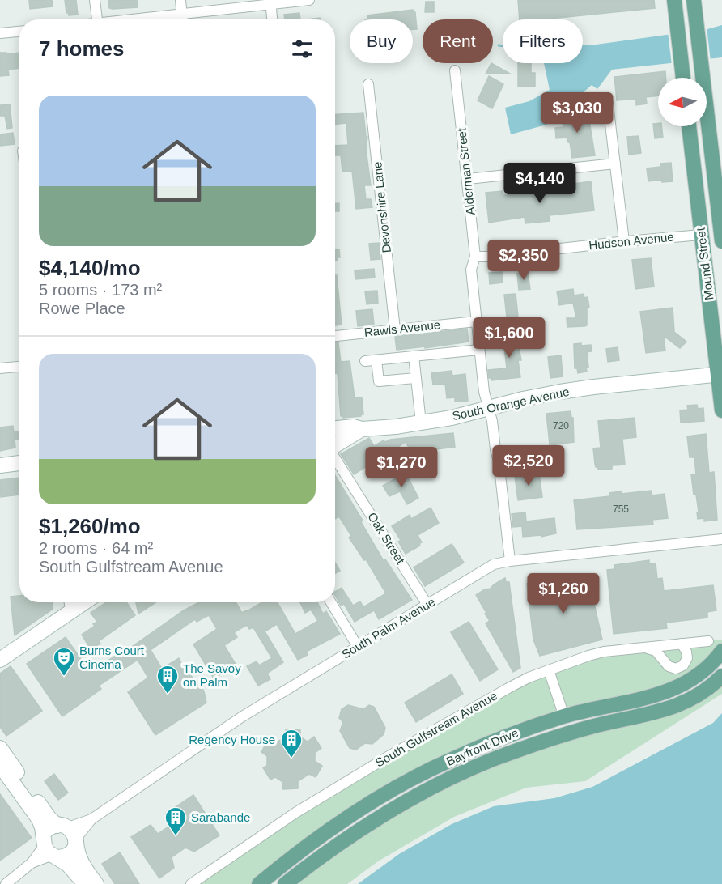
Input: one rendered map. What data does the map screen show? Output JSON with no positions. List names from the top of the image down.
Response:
{
  "streets": {
    "main road": ["Mound Street", "Bayfront Drive"],
    "street": [
      "Alderman Street",
      "Devonshire Lane",
      "Hudson Avenue",
      "Rawls Avenue",
      "South Orange Avenue",
      "Oak Street",
      "South Palm Avenue",
      "South Gulfstream Avenue"
    ]
  },
  "crossings": [
    ["Alderman Street", "Hudson Avenue"],
    ["Alderman Street", "Rawls Avenue"],
    ["Alderman Street", "South Orange Avenue"],
    ["Alderman Street", "South Palm Avenue"],
    ["Devonshire Lane", "Rawls Avenue"],
    ["Hudson Avenue", "Mound Street"],
    ["Mound Street", "South Orange Avenue"],
    ["Oak Street", "South Palm Avenue"]
  ],
  "places": {
    "theatre": ["Burns Court Cinema"],
    "building": ["The Savoy on Palm", "Regency House", "Sarabande"]
  },
  "house_numbers": ["720", "755"],
  "north": "left",
  "page": {
    "chip": ["Buy", "Rent", "Filters"],
    "heading": "7 homes",
    "list": [
      {
        "name": "$4,140/mo",
        "note": "5 rooms · 173 m² · Rowe Place"
      },
      {
        "name": "$1,260/mo",
        "note": "2 rooms · 64 m² · South Gulfstream Avenue"
      }
    ],
    "price": [
      "$3,030",
      "$4,140",
      "$2,350",
      "$1,600",
      "$2,520",
      "$1,270",
      "$1,260"
    ]
  }
}
